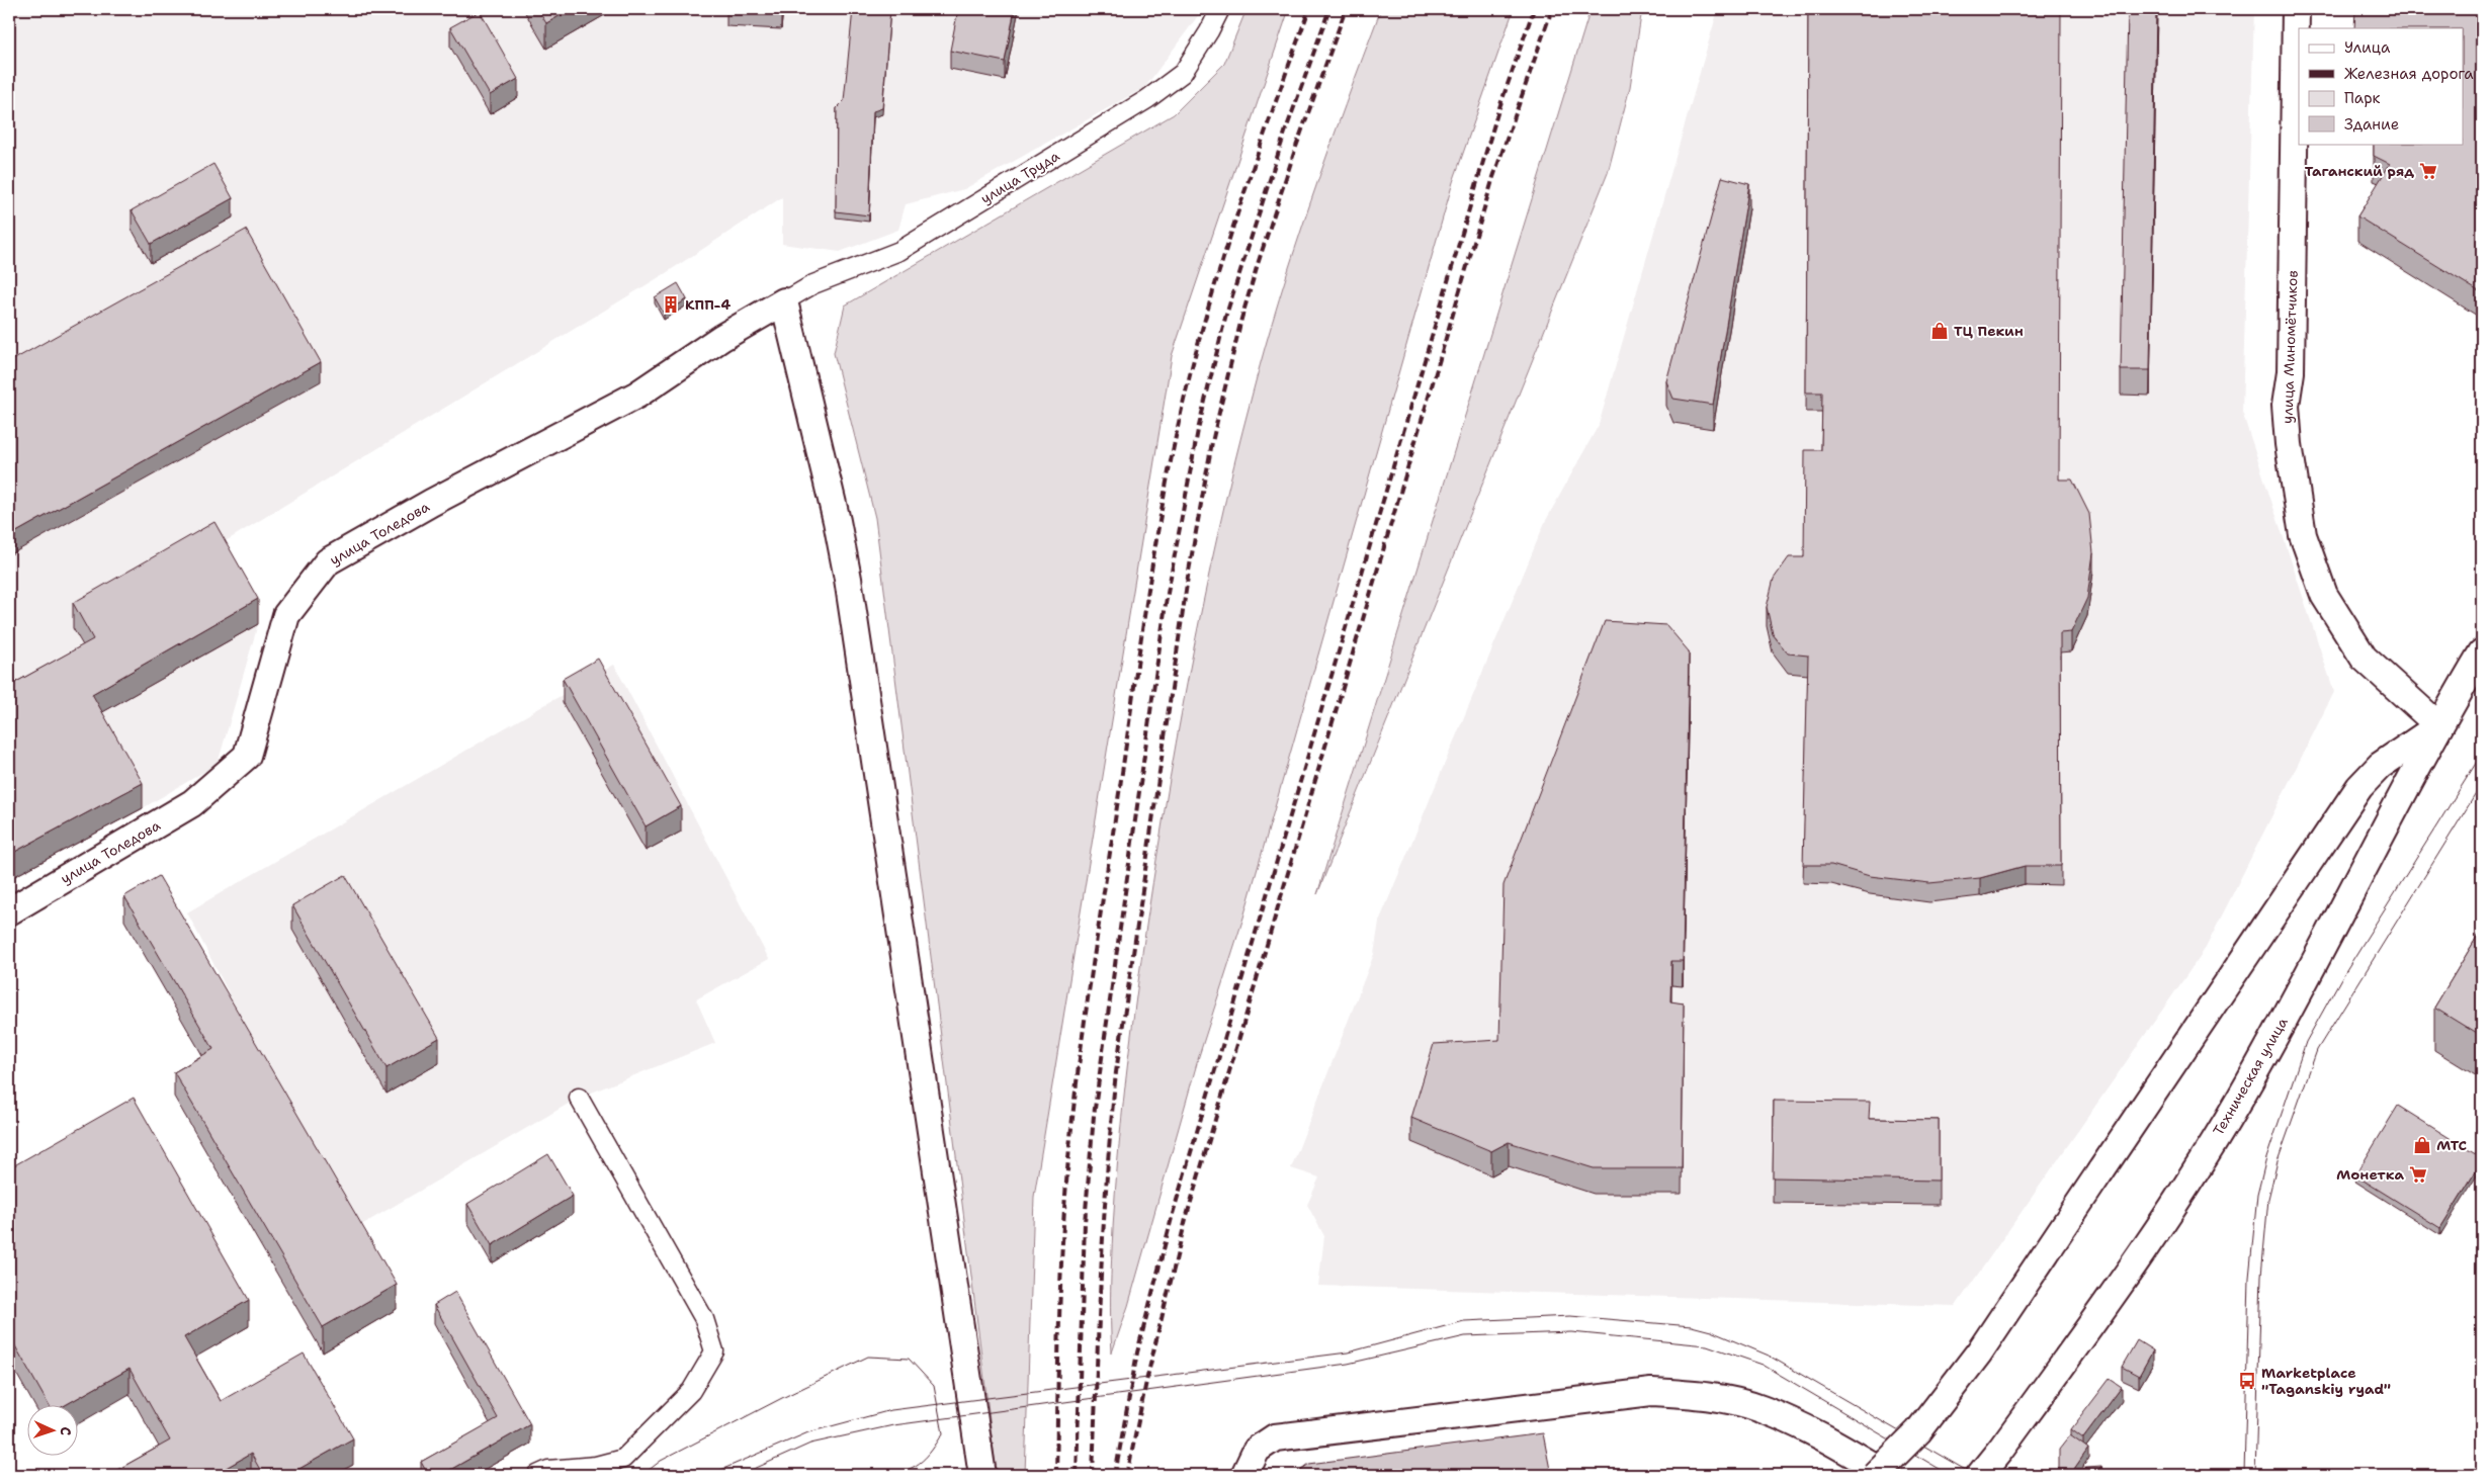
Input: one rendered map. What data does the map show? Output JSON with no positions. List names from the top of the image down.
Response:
{
  "streets": {
    "street": [
      "улица Труда",
      "улица Миномётчиков",
      "улица Толедова",
      "Техническая улица"
    ]
  },
  "crossings": [
    ["улица Труда", "улица Толедова"],
    ["улица Миномётчиков", "Техническая улица"]
  ],
  "places": {
    "supermarket": ["Таганский ряд", "Монетка"],
    "building": ["КПП-4"],
    "shop": ["ТЦ Пекин", "МТС"],
    "bus stop": ["Marketplace \"Taganskiy ryad\""]
  },
  "legend": [
    "Улица",
    "Железная дорога",
    "Парк",
    "Здание"
  ],
  "north": "right"
}
